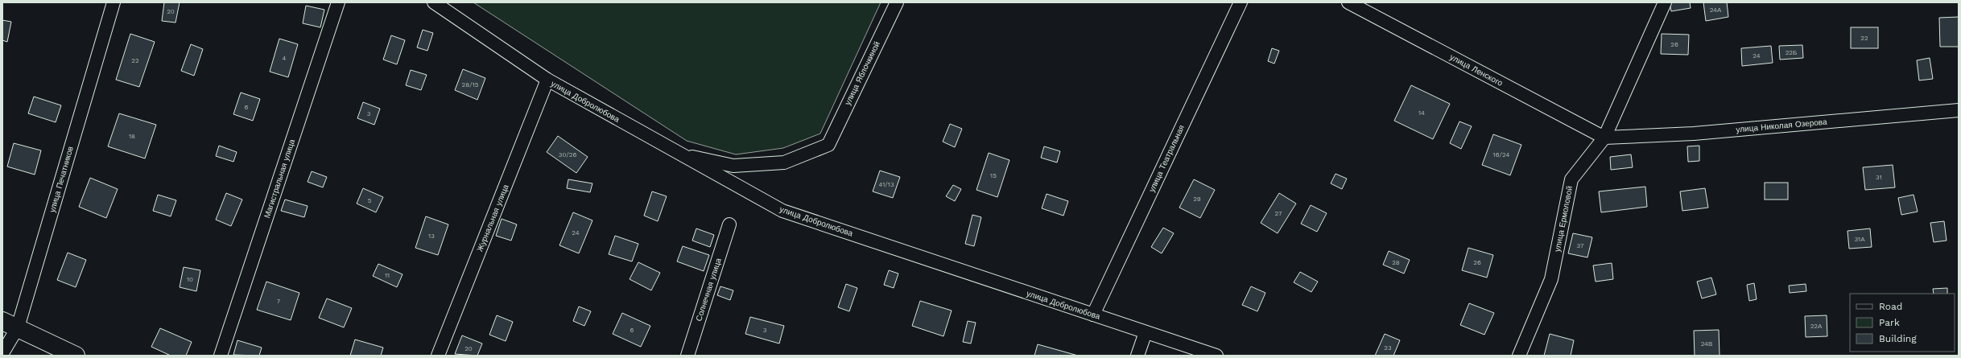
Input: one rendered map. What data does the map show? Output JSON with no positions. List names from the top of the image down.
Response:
{
  "streets": {
    "street": [
      "улица Ленского",
      "улица Яблочкиной",
      "улица Добролюбова",
      "улица Николая Озерова",
      "улица Театральная",
      "Магистральная улица",
      "улица Печатников",
      "Журнальная улица",
      "улица Ермоловой",
      "Солнечная улица"
    ]
  },
  "crossings": [
    ["улица Ленского", "улица Николая Озерова"],
    ["улица Ленского", "улица Ермоловой"],
    ["улица Яблочкиной", "улица Добролюбова"],
    ["улица Добролюбова", "улица Театральная"],
    ["улица Добролюбова", "Журнальная улица"],
    ["улица Николая Озерова", "улица Ермоловой"]
  ],
  "house_numbers": [
    "24А",
    "20",
    "22",
    "26",
    "22Б",
    "24",
    "4",
    "22",
    "28/15",
    "6",
    "14",
    "3",
    "18",
    "30/26",
    "16/24",
    "15",
    "31",
    "41/13",
    "29",
    "5",
    "27",
    "24",
    "13",
    "31А",
    "37",
    "28",
    "26",
    "11",
    "10",
    "7",
    "22А",
    "6",
    "3",
    "24В",
    "23",
    "20"
  ],
  "legend": ["Road", "Park", "Building"]
}
